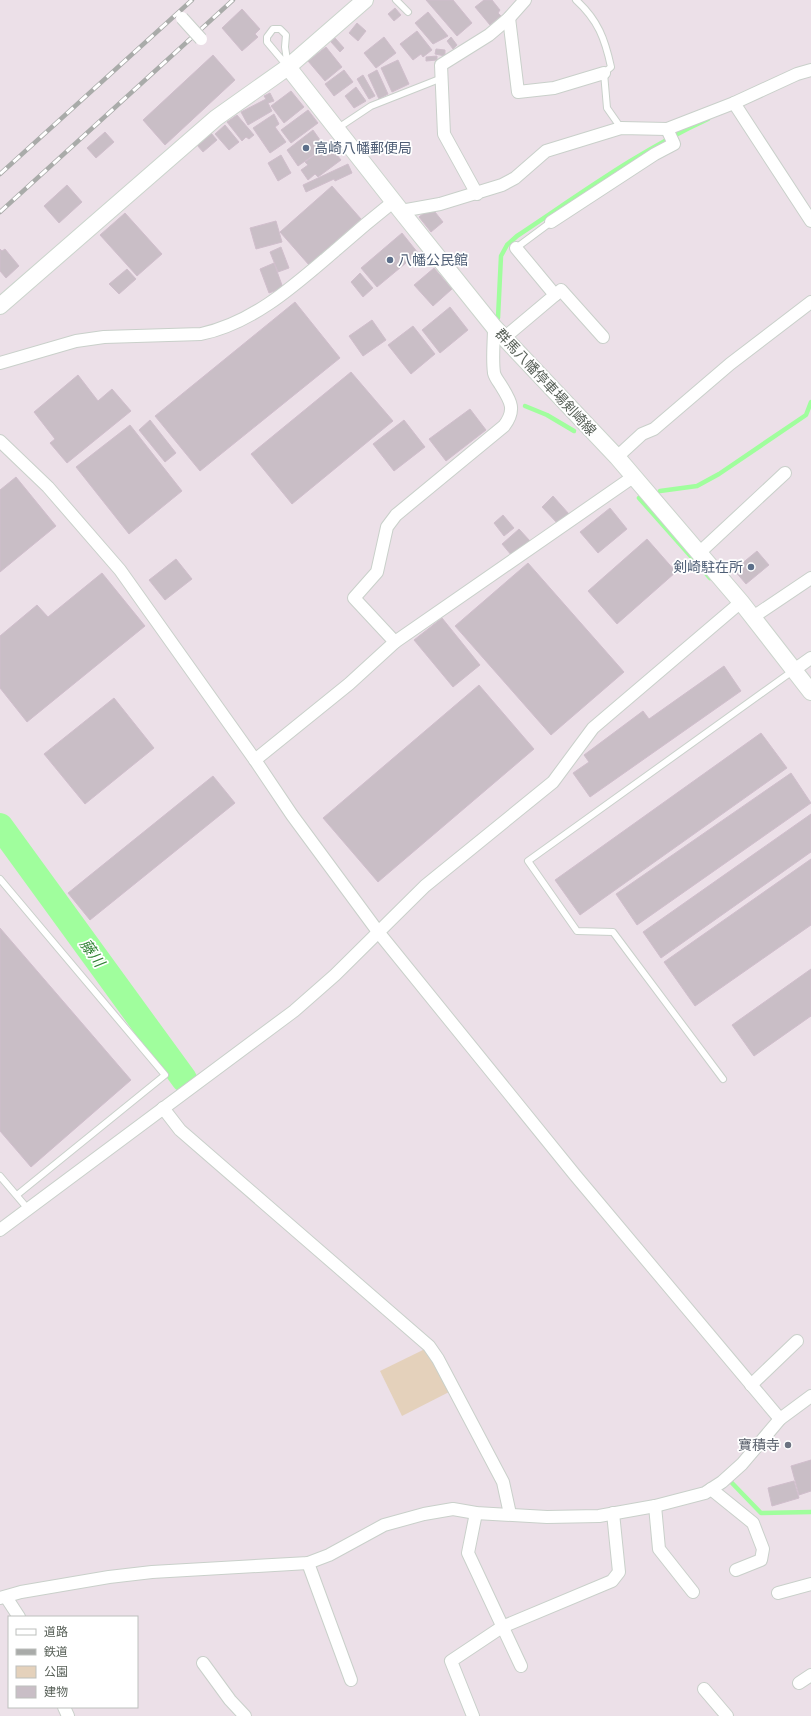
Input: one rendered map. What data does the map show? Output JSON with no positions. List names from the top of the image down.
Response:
{
  "streets": {
    "main road": ["群馬八幡停車場剣崎線"]
  },
  "water": ["藤川"],
  "places": [
    "高崎八幡郵便局",
    "八幡公民館",
    "剣崎駐在所",
    "寶積寺"
  ],
  "legend": [
    "道路",
    "鉄道",
    "公園",
    "建物"
  ]
}
